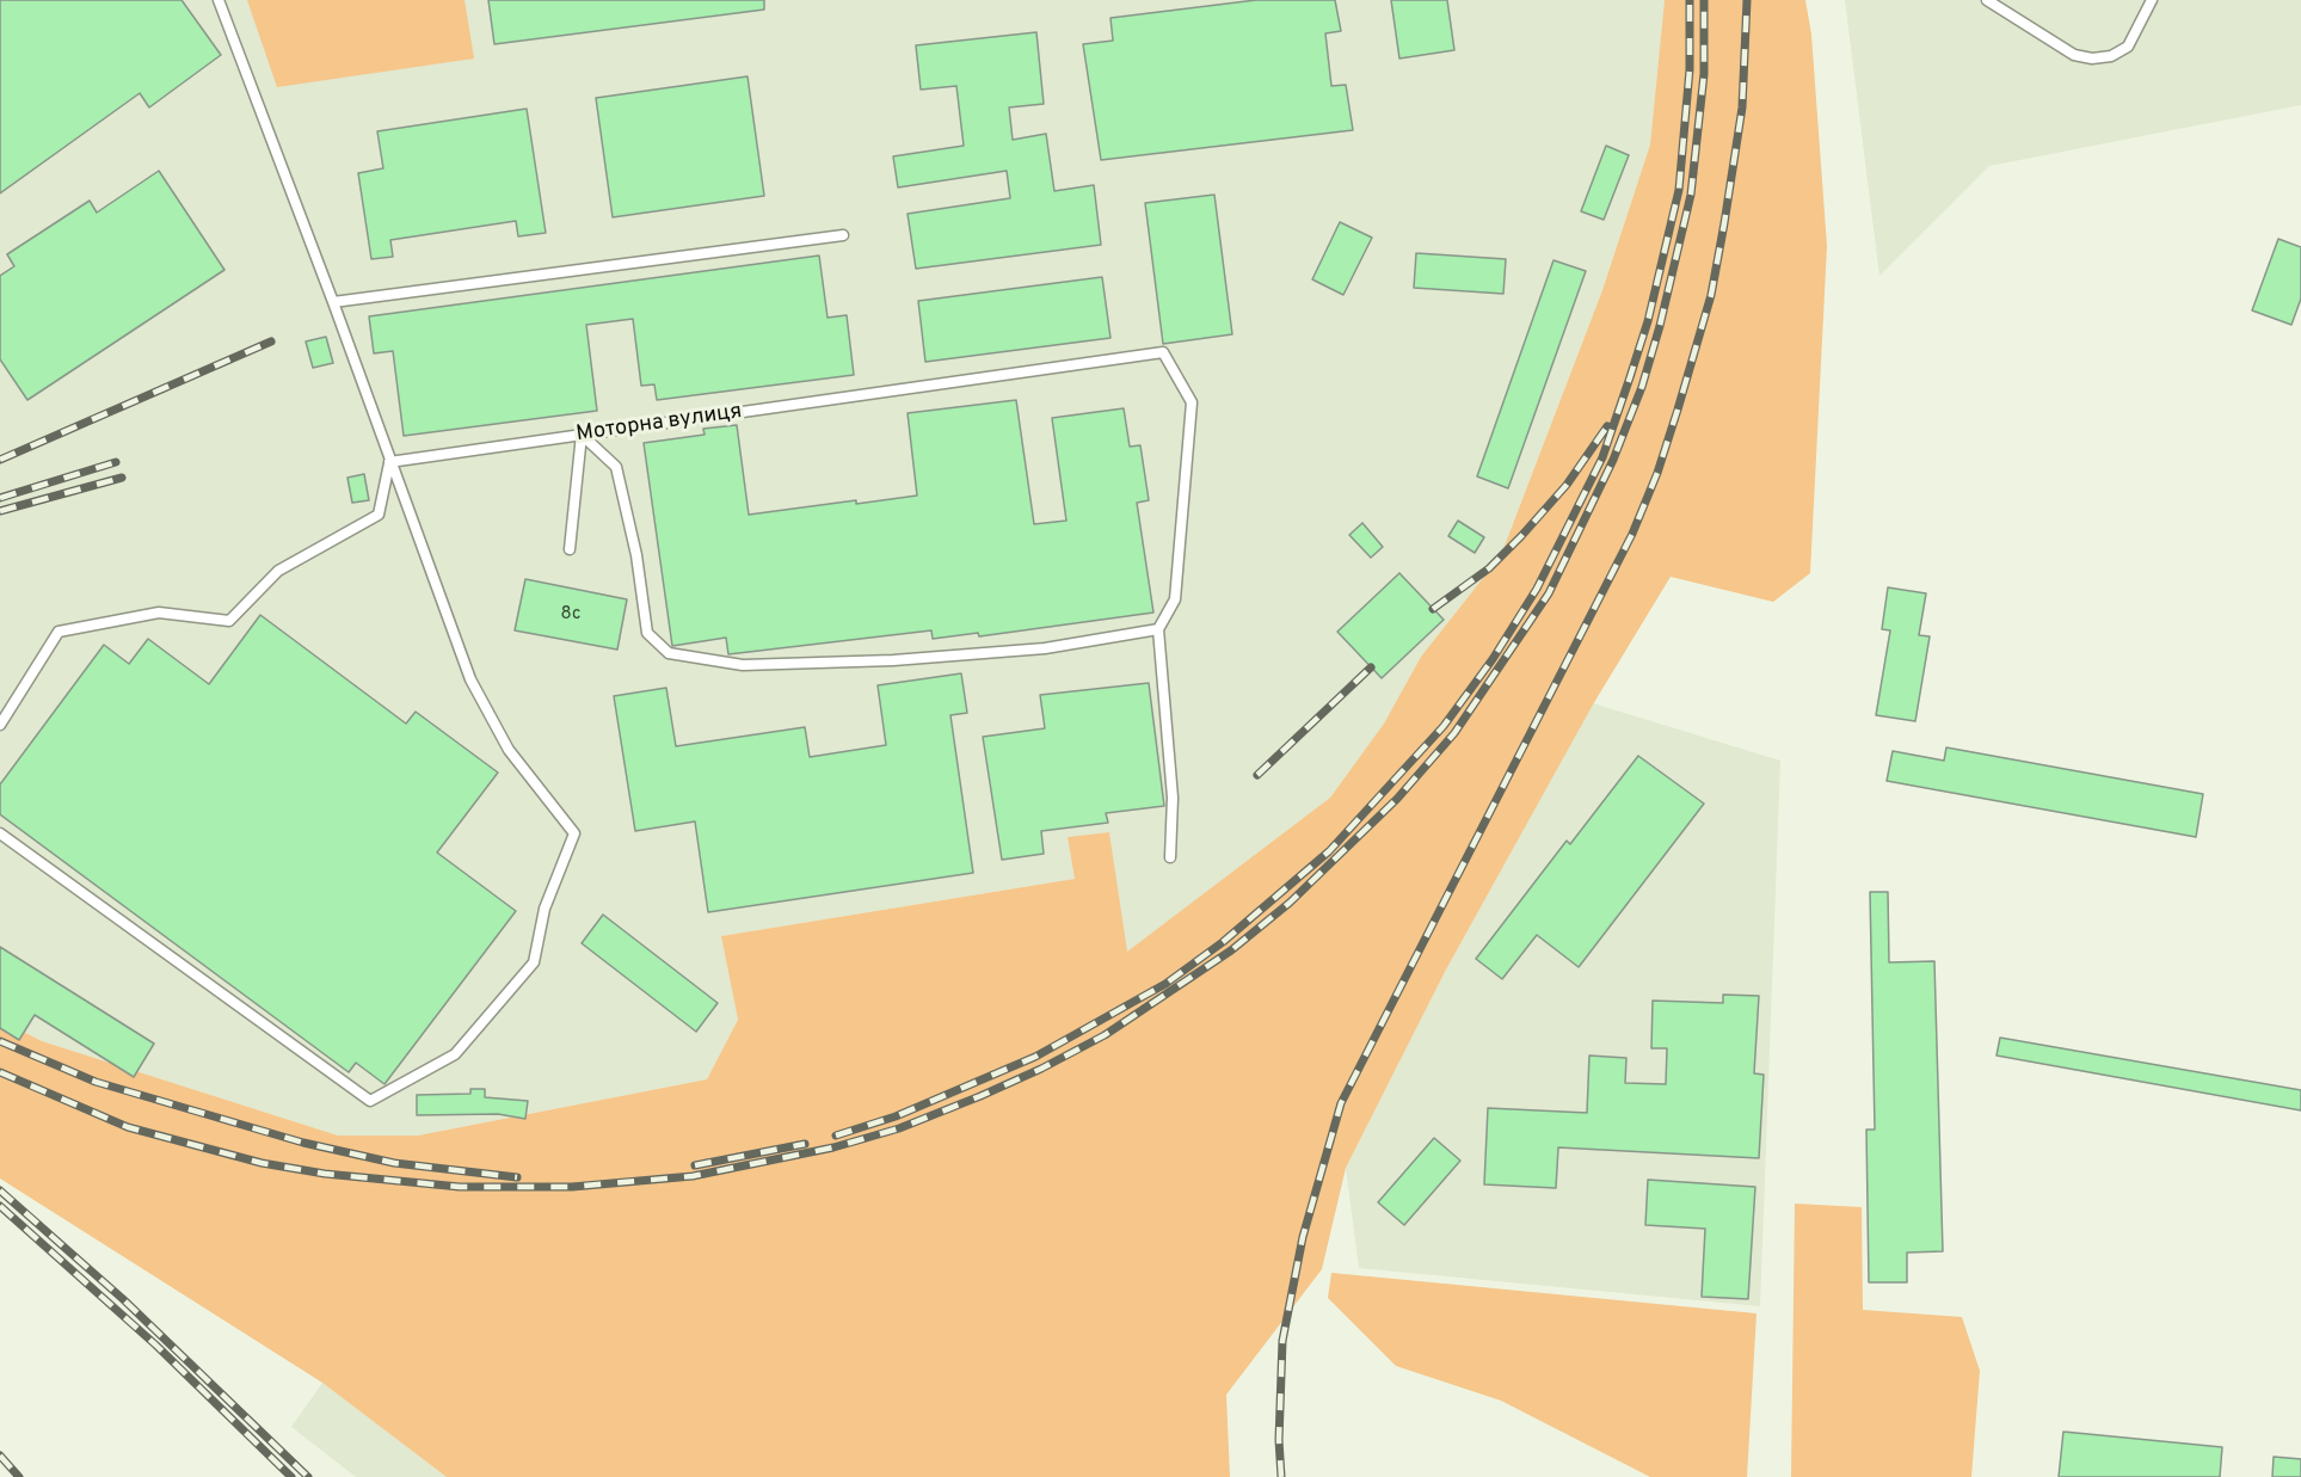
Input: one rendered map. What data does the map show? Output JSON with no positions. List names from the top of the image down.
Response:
{
  "streets": {
    "lane": ["Моторна вулиця"]
  },
  "house_numbers": ["8с"]
}
